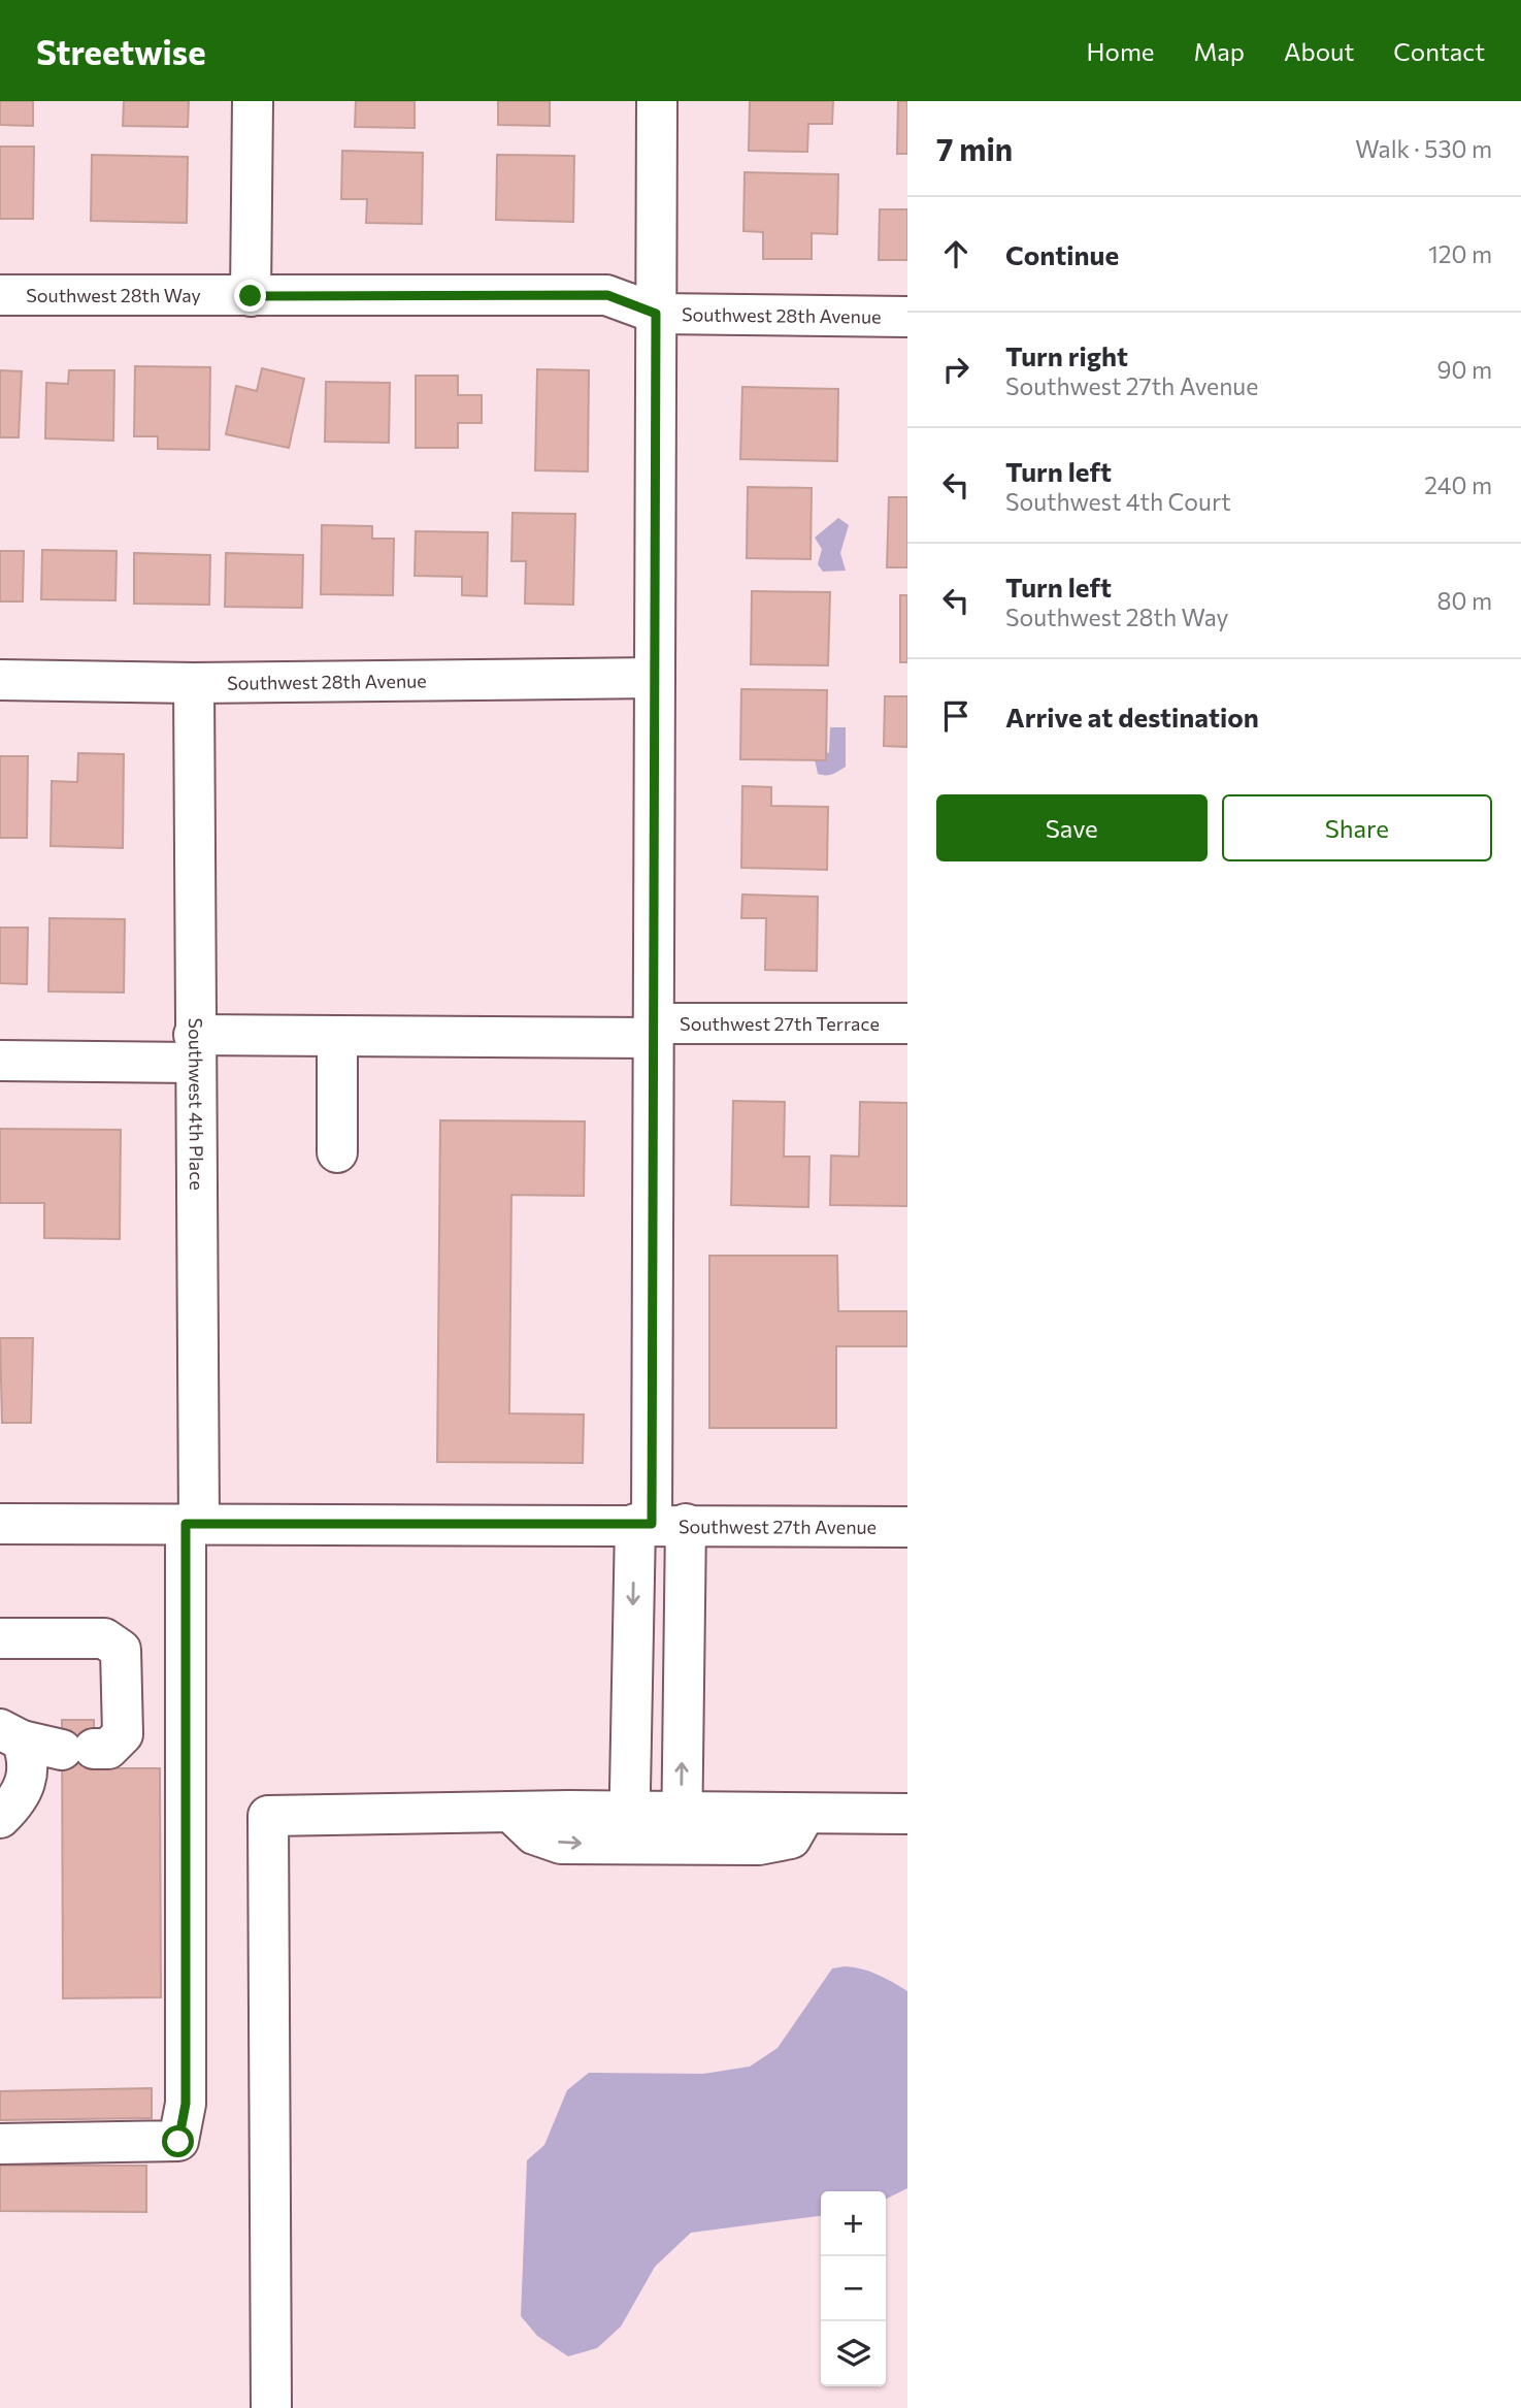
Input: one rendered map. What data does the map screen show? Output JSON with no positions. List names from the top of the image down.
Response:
{
  "streets": {
    "street": [
      "Southwest 28th Way",
      "Southwest 28th Avenue",
      "Southwest 27th Terrace",
      "Southwest 4th Place",
      "Southwest 27th Avenue"
    ]
  },
  "crossings": [
    ["Southwest 28th Way", "Southwest 28th Avenue"],
    ["Southwest 28th Avenue", "Southwest 4th Place"],
    ["Southwest 27th Terrace", "Southwest 4th Place"],
    ["Southwest 4th Place", "Southwest 27th Avenue"]
  ],
  "page": {
    "header": "Streetwise",
    "nav": [
      "Home",
      "Map",
      "About",
      "Contact"
    ],
    "heading": ["7 min", "Walk · 530 m"],
    "list": [
      ["Continue", "120 m"],
      ["Turn right", "Southwest 27th Avenue", "90 m"],
      ["Turn left", "Southwest 4th Court", "240 m"],
      ["Turn left", "Southwest 28th Way", "80 m"],
      "Arrive at destination"
    ],
    "buttons": ["Save", "Share"],
    "map_buttons": ["+", "−"]
  }
}
